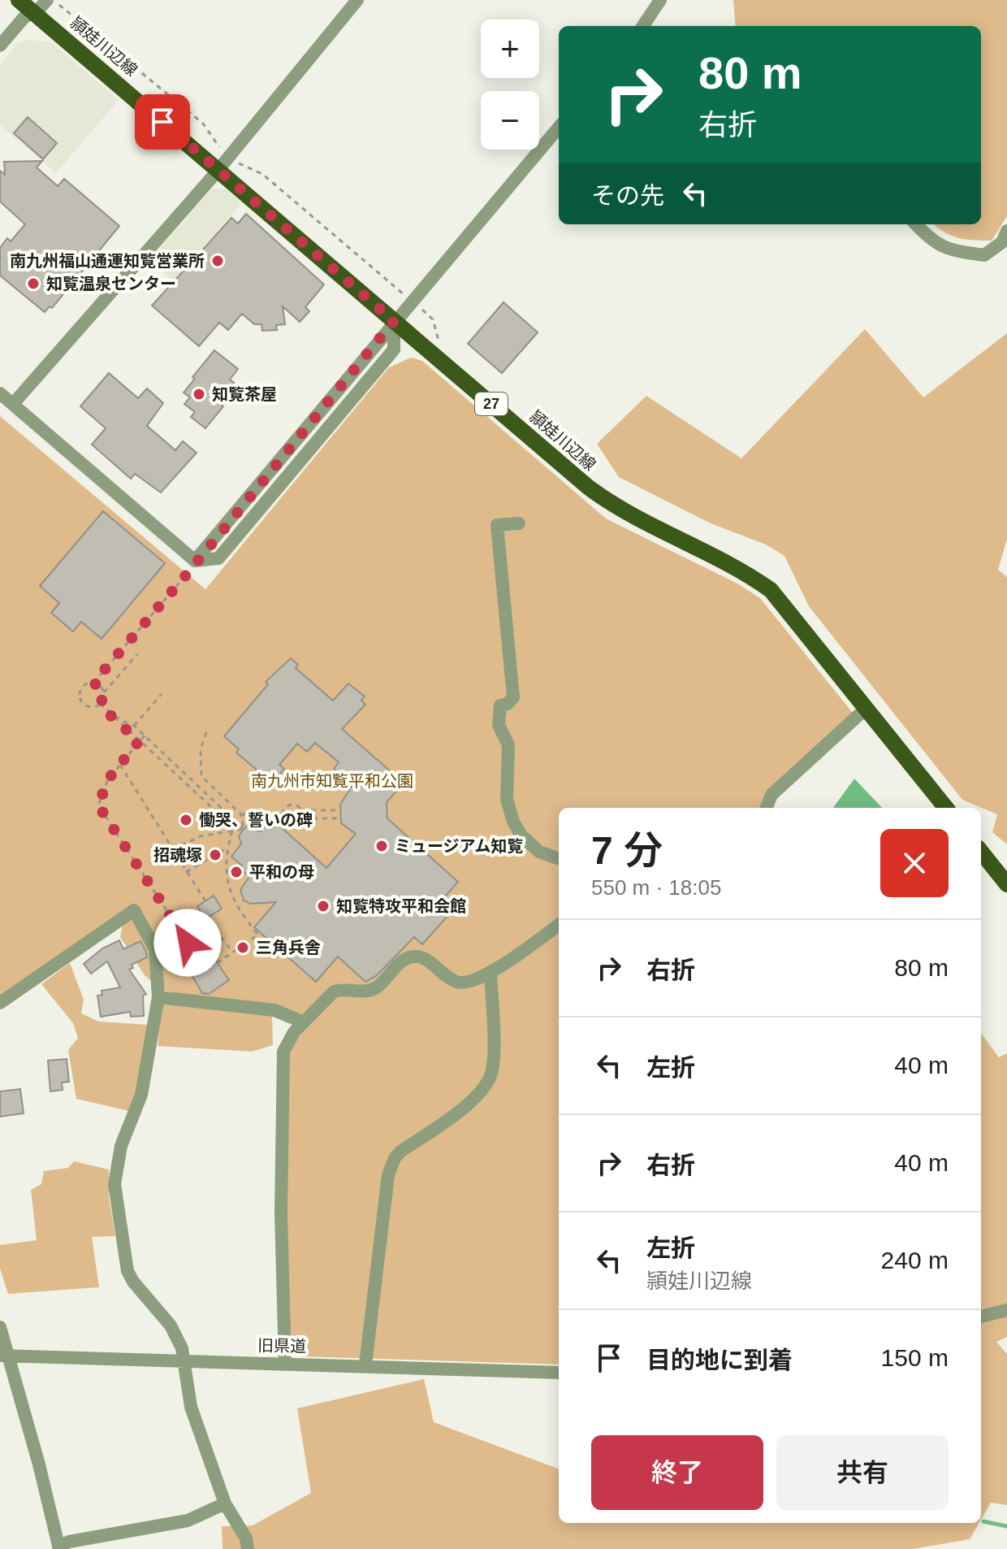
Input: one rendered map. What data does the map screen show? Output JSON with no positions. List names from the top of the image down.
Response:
{
  "streets": {
    "main road": ["頴娃川辺線", "27"],
    "street": ["旧県道"]
  },
  "parks": ["南九州市知覧平和公園"],
  "places": [
    "南九州福山通運知覧営業所",
    "知覧温泉センター",
    "知覧茶屋",
    "慟哭、誓いの碑",
    "ミュージアム知覧",
    "招魂塚",
    "平和の母",
    "知覧特攻平和会館",
    "三角兵舎"
  ],
  "page": {
    "map_buttons": ["+", "−"],
    "turn": ["80 m", "右折"],
    "then": "その先",
    "heading": ["7 分", "550 m · 18:05"],
    "list": [
      {
        "name": "右折",
        "value": "80 m"
      },
      {
        "name": "左折",
        "value": "40 m"
      },
      {
        "name": "右折",
        "value": "40 m"
      },
      {
        "name": "左折",
        "note": "頴娃川辺線",
        "value": "240 m"
      },
      {
        "name": "目的地に到着",
        "value": "150 m"
      }
    ],
    "buttons": ["終了", "共有"]
  }
}
